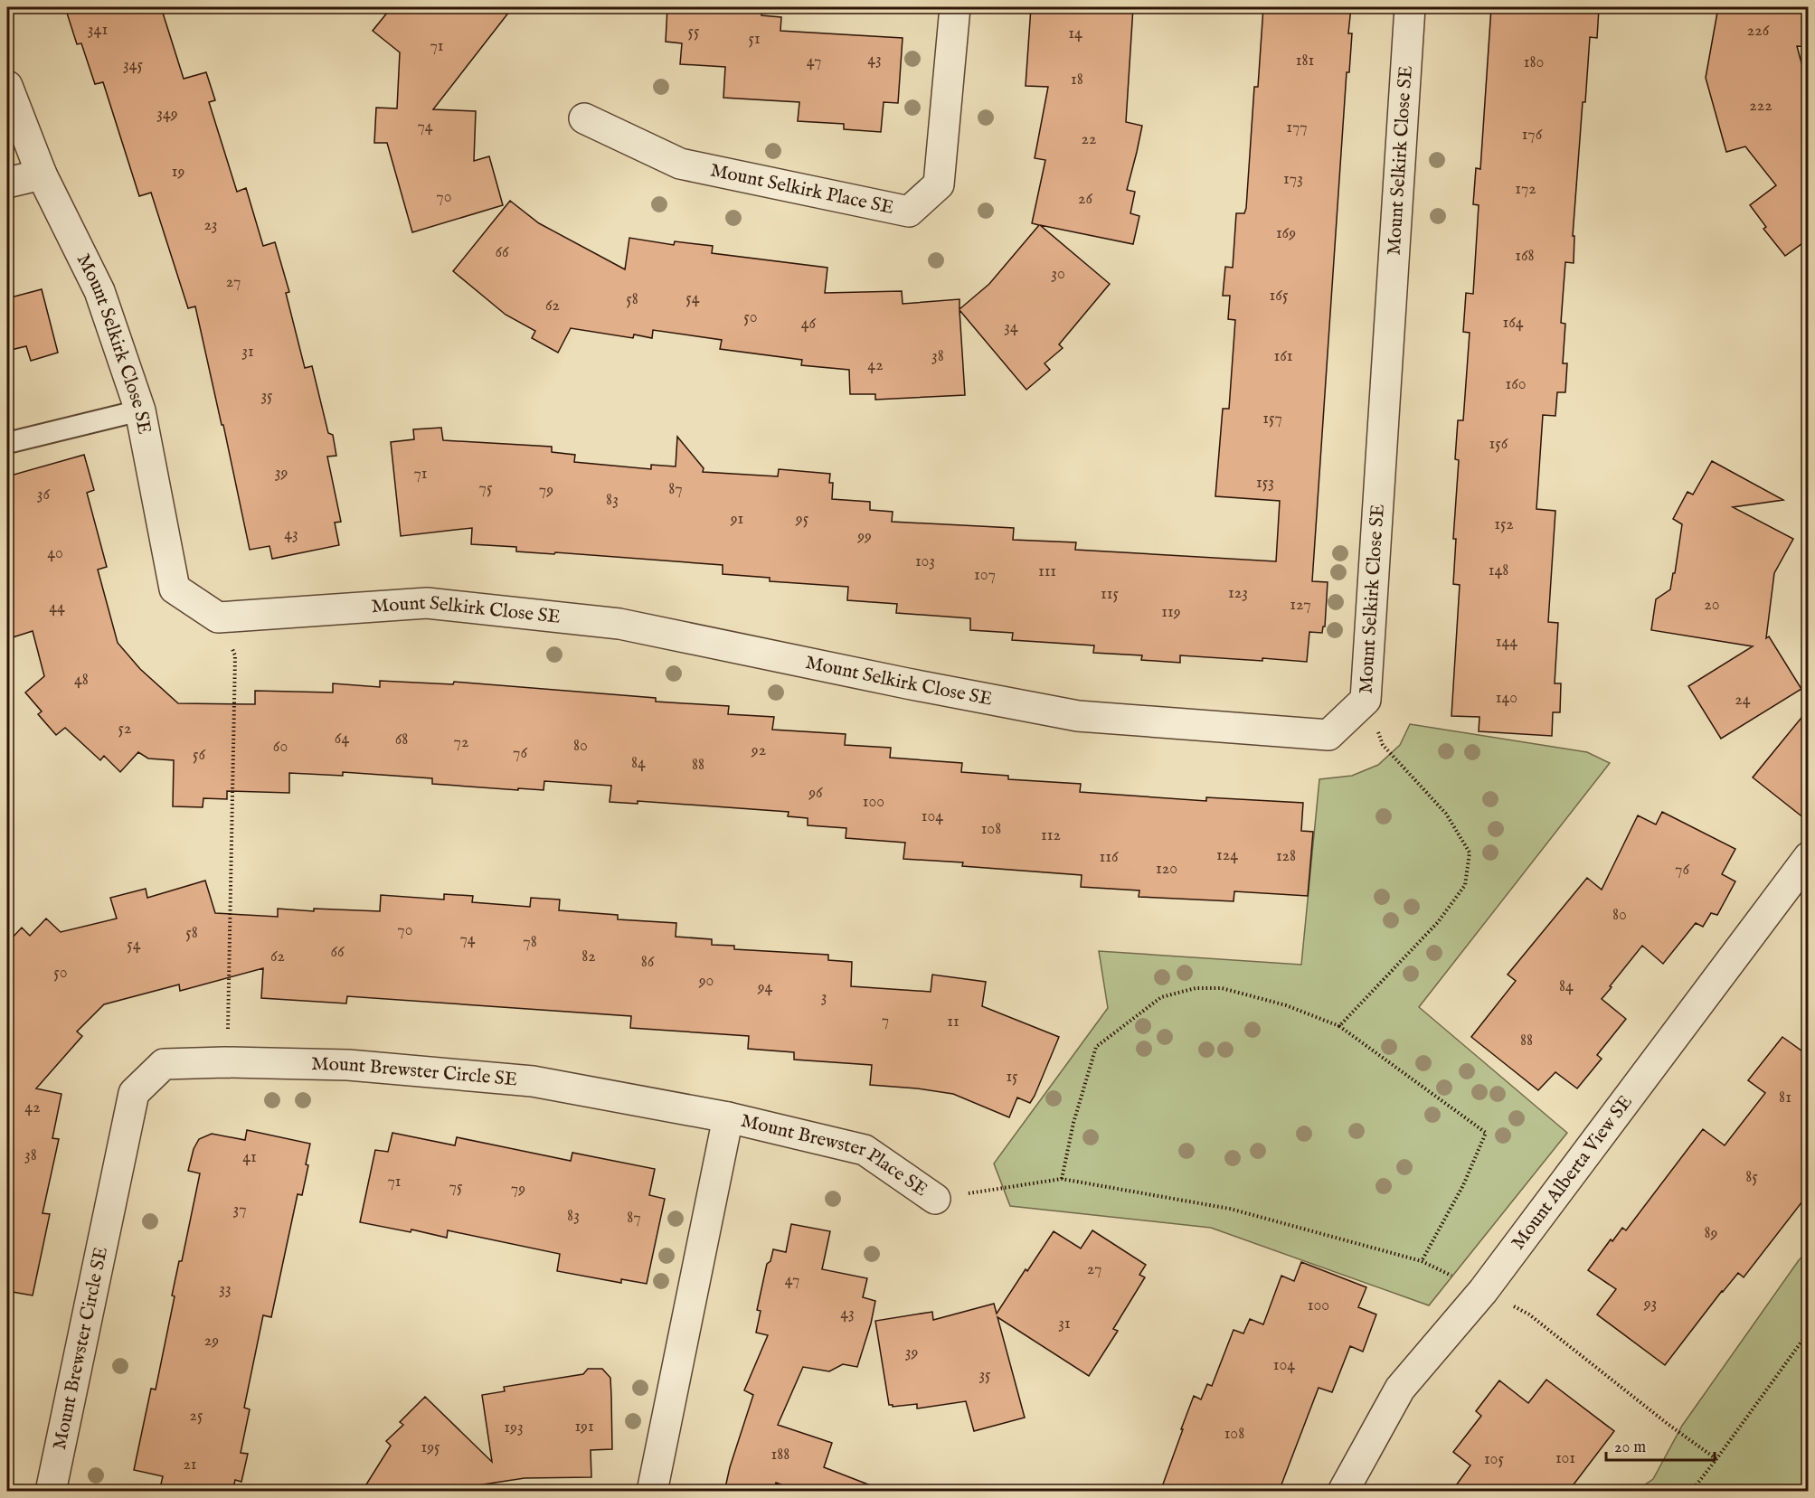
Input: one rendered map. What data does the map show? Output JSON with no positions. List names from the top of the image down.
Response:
{
  "streets": {
    "street": [
      "Mount Selkirk Close SE",
      "Mount Selkirk Place SE",
      "Mount Brewster Circle SE",
      "Mount Brewster Place SE",
      "Mount Alberta View SE"
    ]
  },
  "crossings": [
    ["Mount Brewster Circle SE", "Mount Brewster Place SE"]
  ],
  "house_numbers": [
    "341",
    "226",
    "55",
    "14",
    "51",
    "71",
    "43",
    "181",
    "47",
    "180",
    "345",
    "18",
    "222",
    "349",
    "74",
    "177",
    "176",
    "22",
    "19",
    "173",
    "172",
    "70",
    "26",
    "23",
    "169",
    "66",
    "168",
    "30",
    "27",
    "165",
    "54",
    "58",
    "62",
    "50",
    "164",
    "46",
    "34",
    "31",
    "38",
    "161",
    "42",
    "160",
    "35",
    "157",
    "156",
    "39",
    "71",
    "153",
    "75",
    "87",
    "79",
    "36",
    "83",
    "91",
    "95",
    "152",
    "43",
    "99",
    "40",
    "103",
    "148",
    "111",
    "107",
    "123",
    "115",
    "127",
    "20",
    "44",
    "119",
    "144",
    "48",
    "140",
    "24",
    "52",
    "64",
    "68",
    "72",
    "80",
    "60",
    "92",
    "76",
    "56",
    "84",
    "88",
    "96",
    "100",
    "104",
    "108",
    "112",
    "124",
    "128",
    "116",
    "120",
    "76",
    "80",
    "70",
    "58",
    "74",
    "78",
    "54",
    "66",
    "62",
    "82",
    "86",
    "50",
    "90",
    "84",
    "94",
    "3",
    "7",
    "11",
    "88",
    "15",
    "81",
    "42",
    "38",
    "41",
    "85",
    "71",
    "75",
    "79",
    "37",
    "83",
    "87",
    "89",
    "27",
    "47",
    "33",
    "93",
    "100",
    "43",
    "31",
    "29",
    "39",
    "104",
    "35",
    "25",
    "191",
    "193",
    "108",
    "195",
    "188",
    "101",
    "105",
    "21"
  ],
  "scale_bar": "20 m"
}
